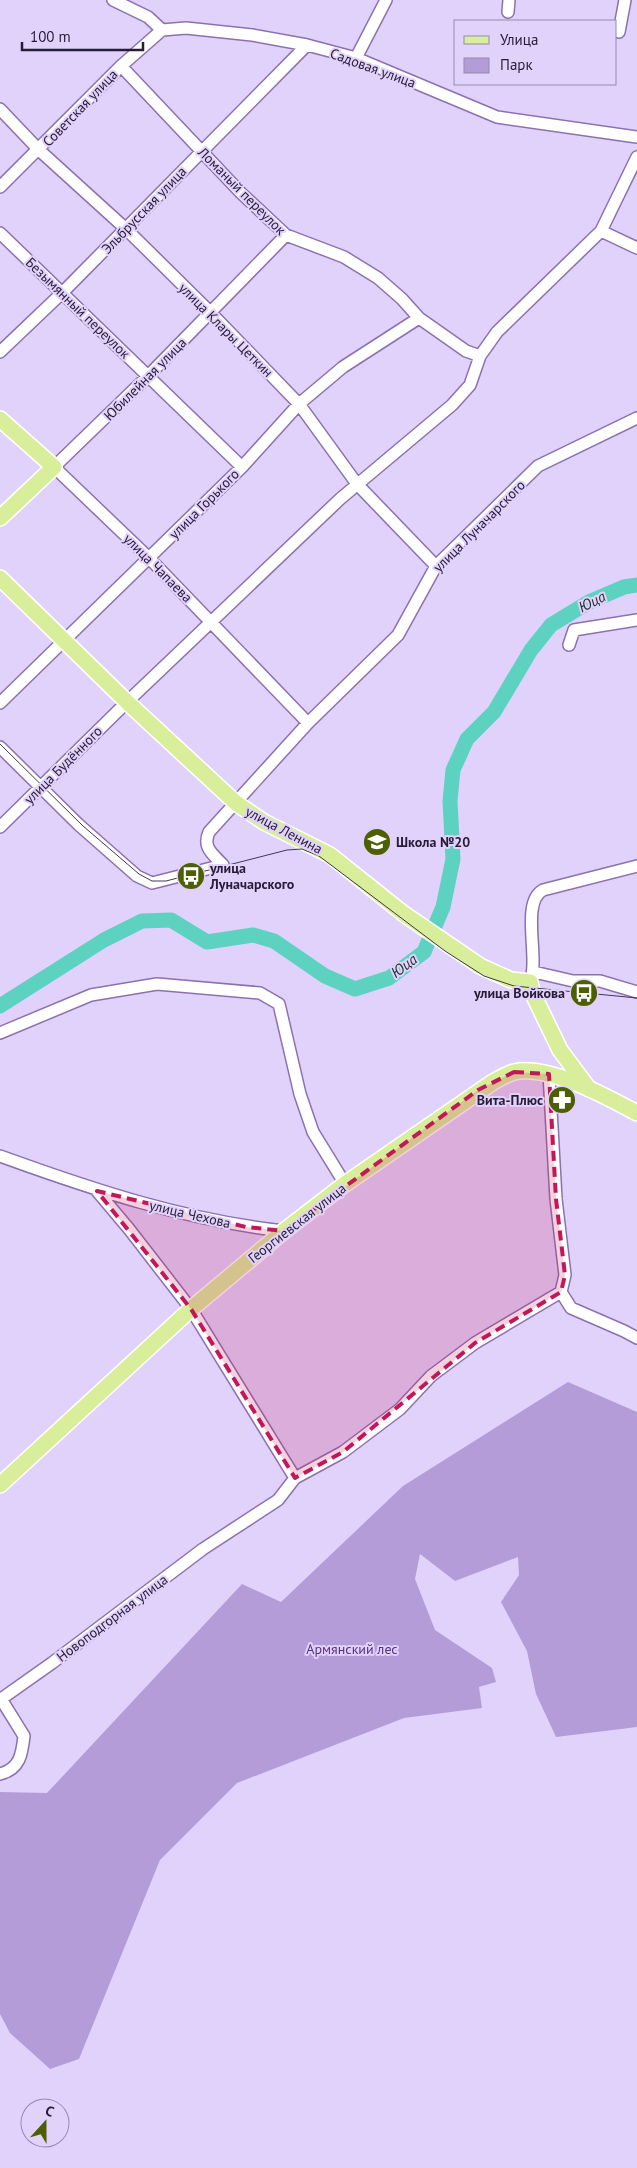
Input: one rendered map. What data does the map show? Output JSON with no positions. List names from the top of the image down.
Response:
{
  "streets": {
    "main road": [
      "Юбилейная улица",
      "улица Чапаева",
      "улица Ленина",
      "Георгиевская улица"
    ],
    "street": [
      "Садовая улица",
      "Советская улица",
      "Ломаный переулок",
      "Эльбрусская улица",
      "Безымянный переулок",
      "улица Клары Цеткин",
      "улица Горького",
      "улица Луначарского",
      "улица Будённого",
      "улица Чехова",
      "Новоподгорная улица"
    ]
  },
  "crossings": [
    ["Садовая улица", "Советская улица"],
    ["Садовая улица", "Эльбрусская улица"],
    ["Советская улица", "Ломаный переулок"],
    ["Советская улица", "улица Клары Цеткин"],
    ["Ломаный переулок", "Эльбрусская улица"],
    ["Ломаный переулок", "Юбилейная улица"],
    ["Ломаный переулок", "улица Горького"],
    ["Ломаный переулок", "улица Будённого"],
    ["Эльбрусская улица", "Безымянный переулок"],
    ["Эльбрусская улица", "улица Клары Цеткин"],
    ["Безымянный переулок", "Юбилейная улица"],
    ["Безымянный переулок", "улица Горького"],
    ["улица Клары Цеткин", "Юбилейная улица"],
    ["улица Клары Цеткин", "улица Горького"],
    ["улица Клары Цеткин", "улица Луначарского"],
    ["улица Клары Цеткин", "улица Будённого"],
    ["Юбилейная улица", "улица Чапаева"],
    ["улица Горького", "улица Чапаева"],
    ["улица Горького", "улица Ленина"],
    ["улица Луначарского", "улица Чапаева"],
    ["улица Луначарского", "улица Будённого"],
    ["улица Луначарского", "улица Ленина"],
    ["улица Чапаева", "улица Будённого"],
    ["улица Будённого", "улица Ленина"],
    ["улица Чехова", "Георгиевская улица"]
  ],
  "water": ["Юца"],
  "parks": ["Армянский лес"],
  "places": {
    "school or university": ["Школа №20"],
    "bus stop": ["улица Луначарского", "улица Войкова"],
    "pharmacy": ["Вита-Плюс"]
  },
  "legend": ["Улица", "Парк"],
  "scale_bar": "100 m",
  "north": "top"
}
